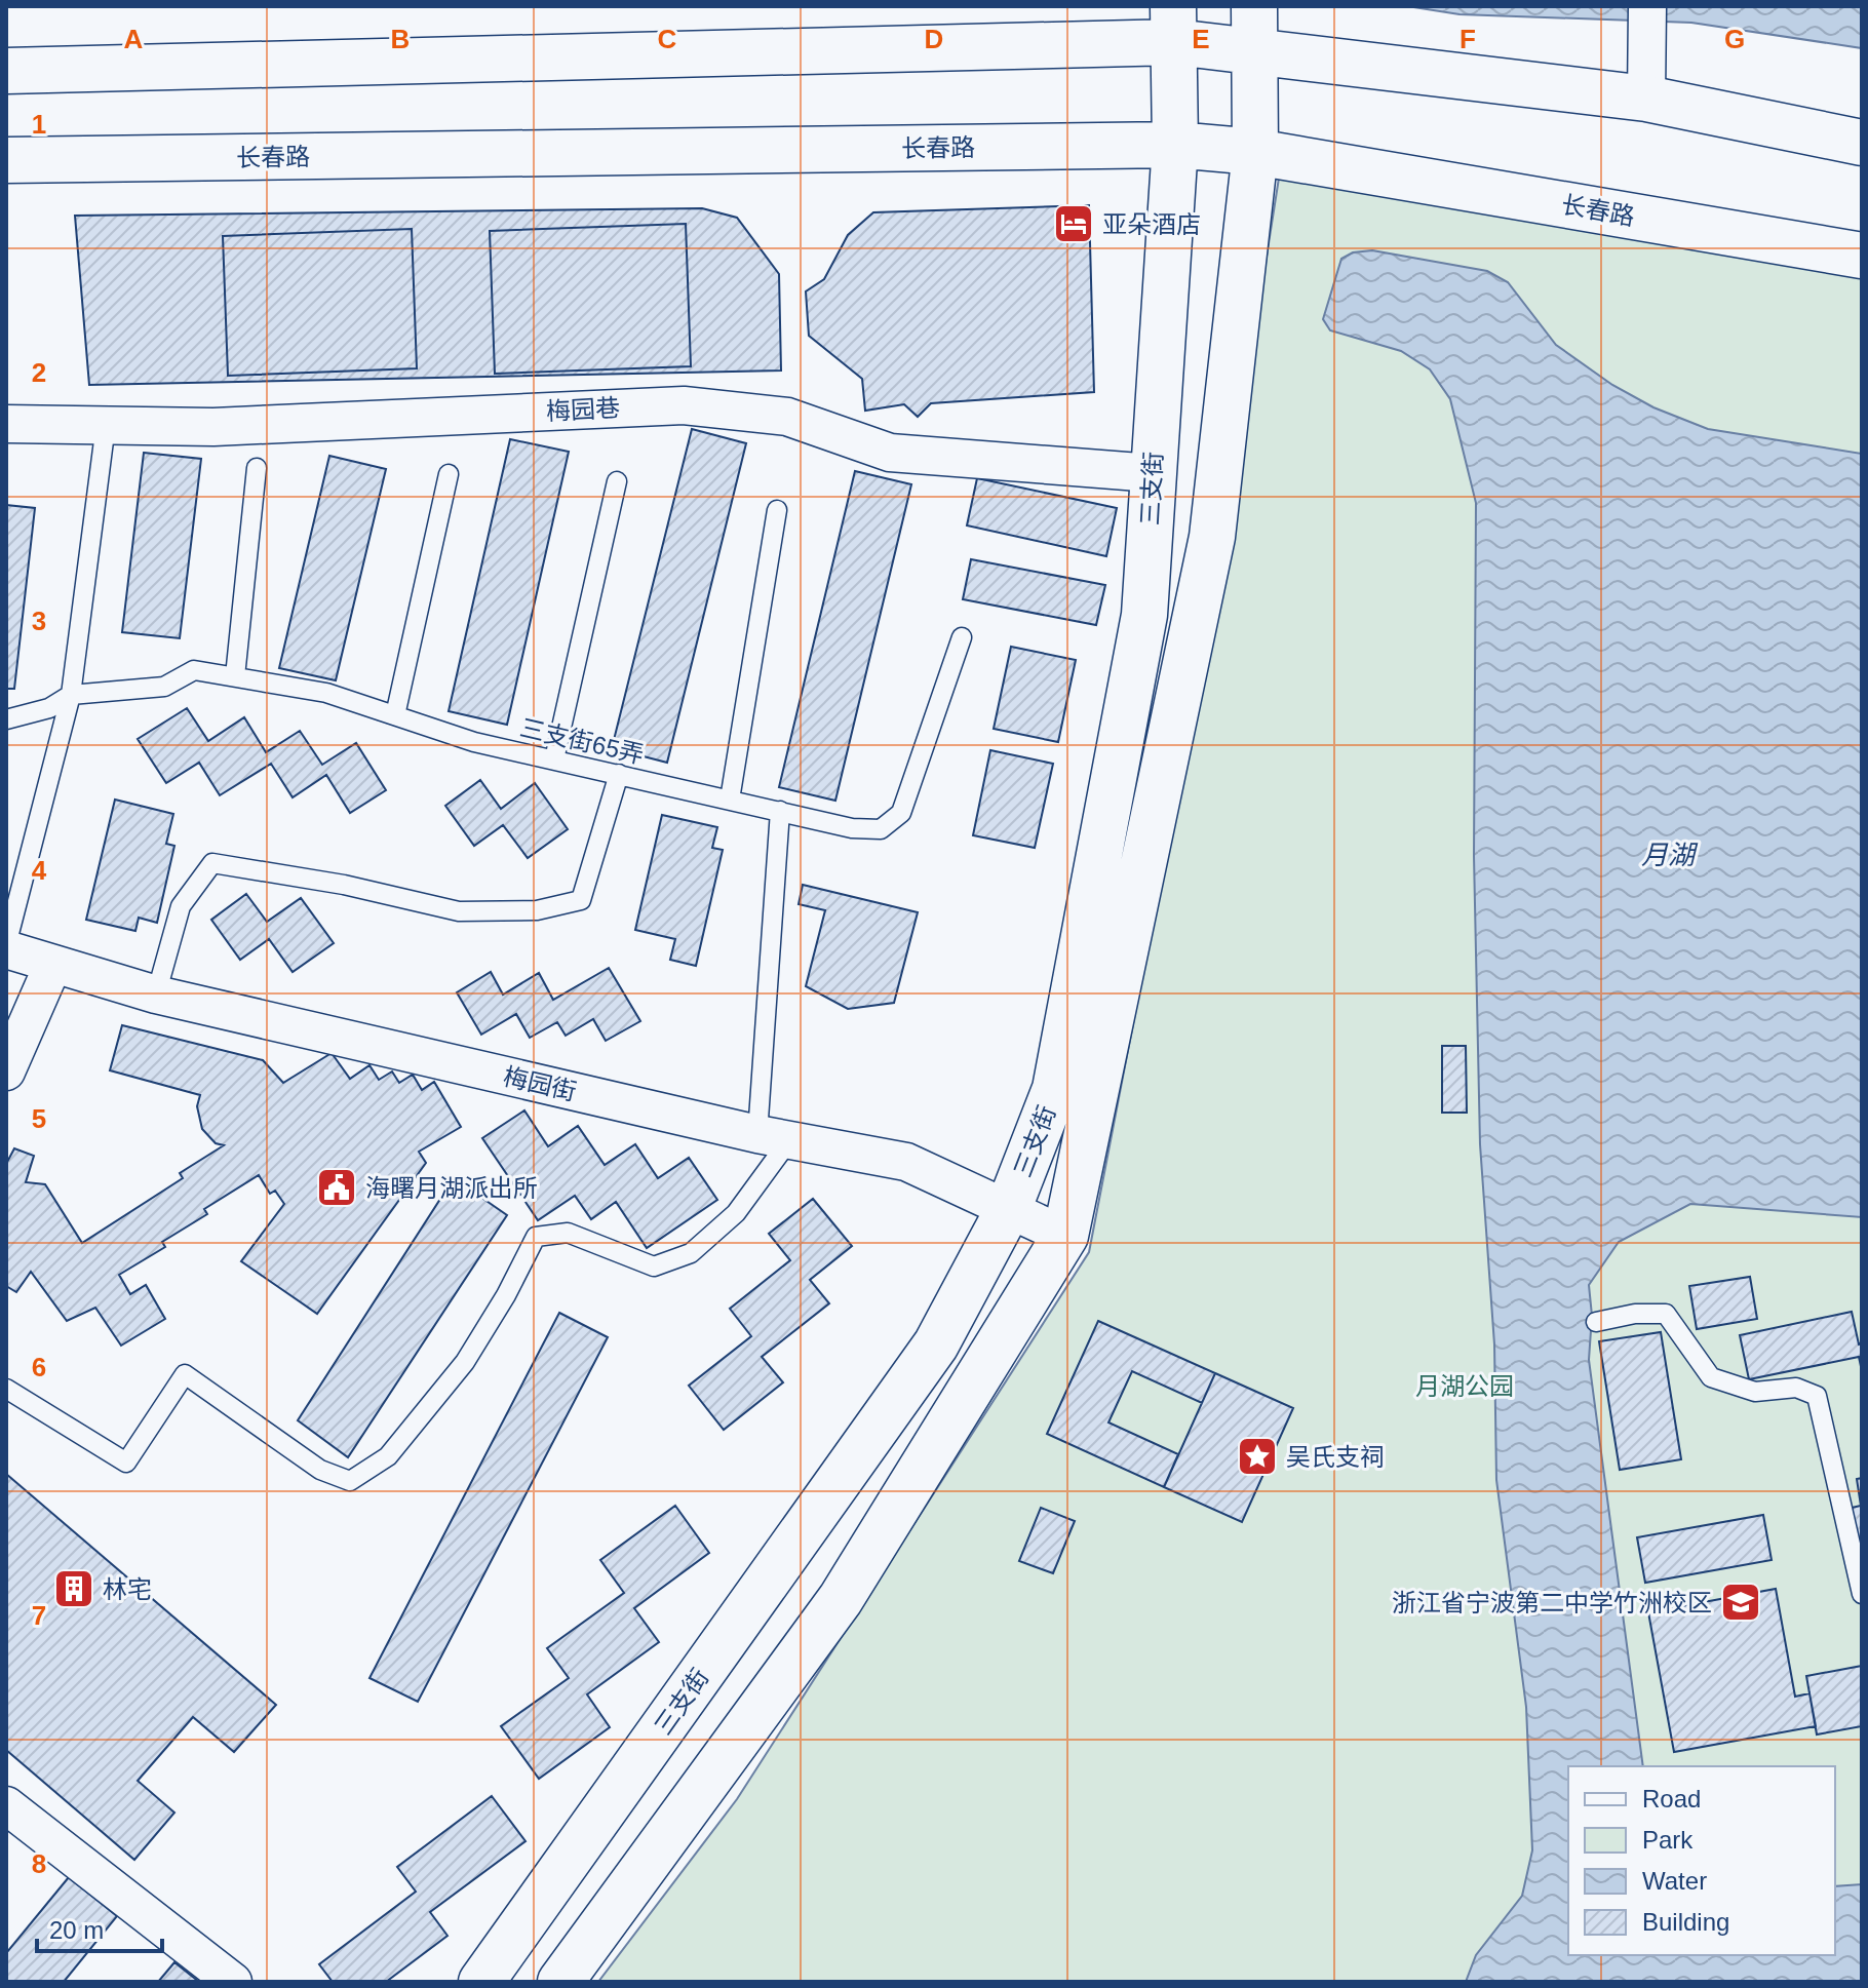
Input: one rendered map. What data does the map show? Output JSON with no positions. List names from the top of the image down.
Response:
{
  "streets": {
    "main road": ["长春路", "三支街"],
    "street": ["梅园巷", "梅园街"],
    "lane": ["三支街65弄"]
  },
  "crossings": [
    ["长春路", "三支街"],
    ["梅园巷", "三支街"],
    ["三支街", "梅园街"]
  ],
  "water": ["月湖"],
  "parks": ["月湖公园"],
  "places": {
    "hotel": ["亚朵酒店"],
    "public building": ["海曙月湖派出所"],
    "place": ["吴氏支祠"],
    "building": ["林宅"],
    "school or university": ["浙江省宁波第二中学竹洲校区"]
  },
  "legend": [
    "Road",
    "Park",
    "Water",
    "Building"
  ],
  "scale_bar": "20 m",
  "grid": {
    "columns": [
      "A",
      "B",
      "C",
      "D",
      "E",
      "F",
      "G"
    ],
    "rows": [
      "1",
      "2",
      "3",
      "4",
      "5",
      "6",
      "7",
      "8"
    ]
  }
}
